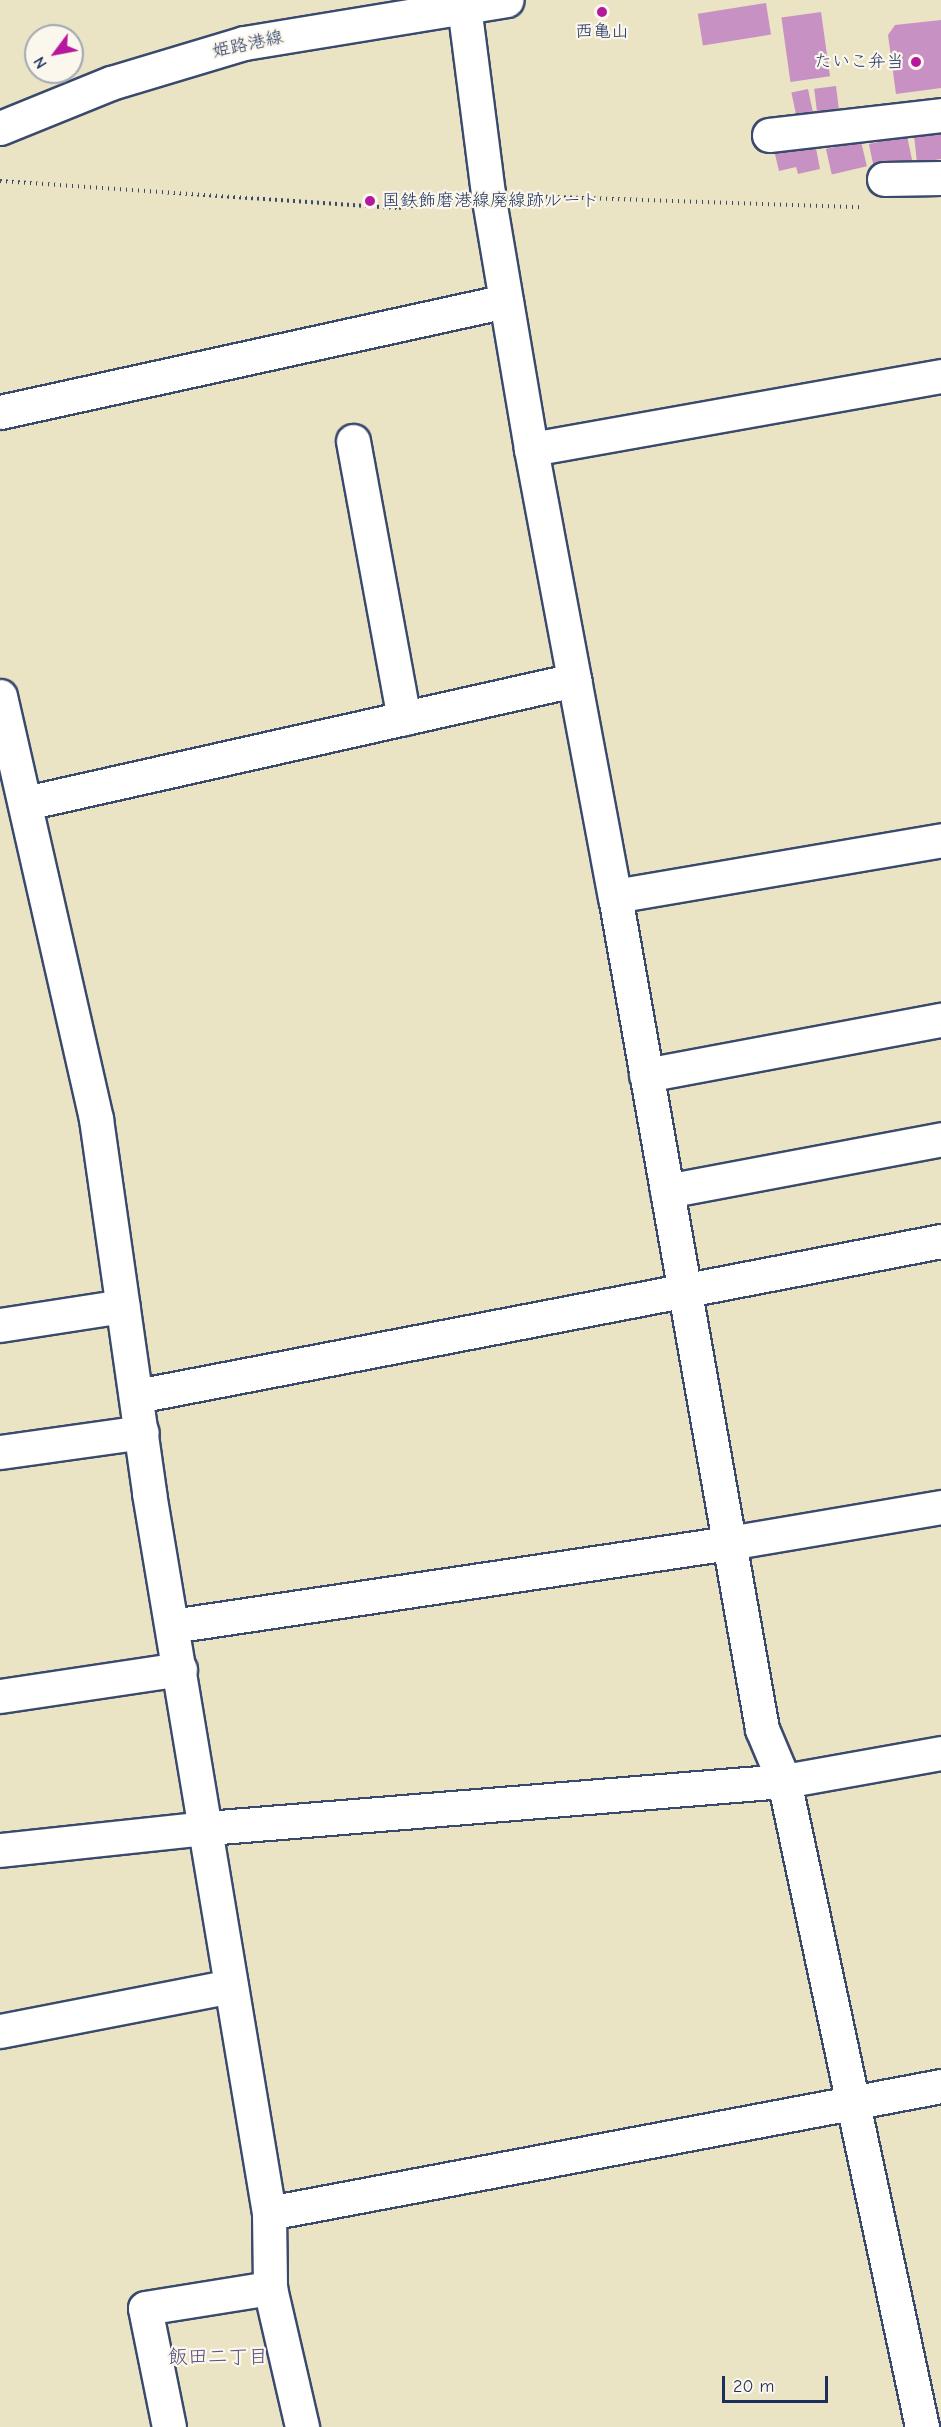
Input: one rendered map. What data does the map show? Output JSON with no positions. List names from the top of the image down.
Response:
{
  "streets": {
    "street": ["姫路港線"]
  },
  "districts": ["飯田二丁目"],
  "places": ["西亀山", "たいこ弁当", "国鉄飾磨港線廃線跡ルート"],
  "scale_bar": "20 m",
  "north": "bottom left"
}
